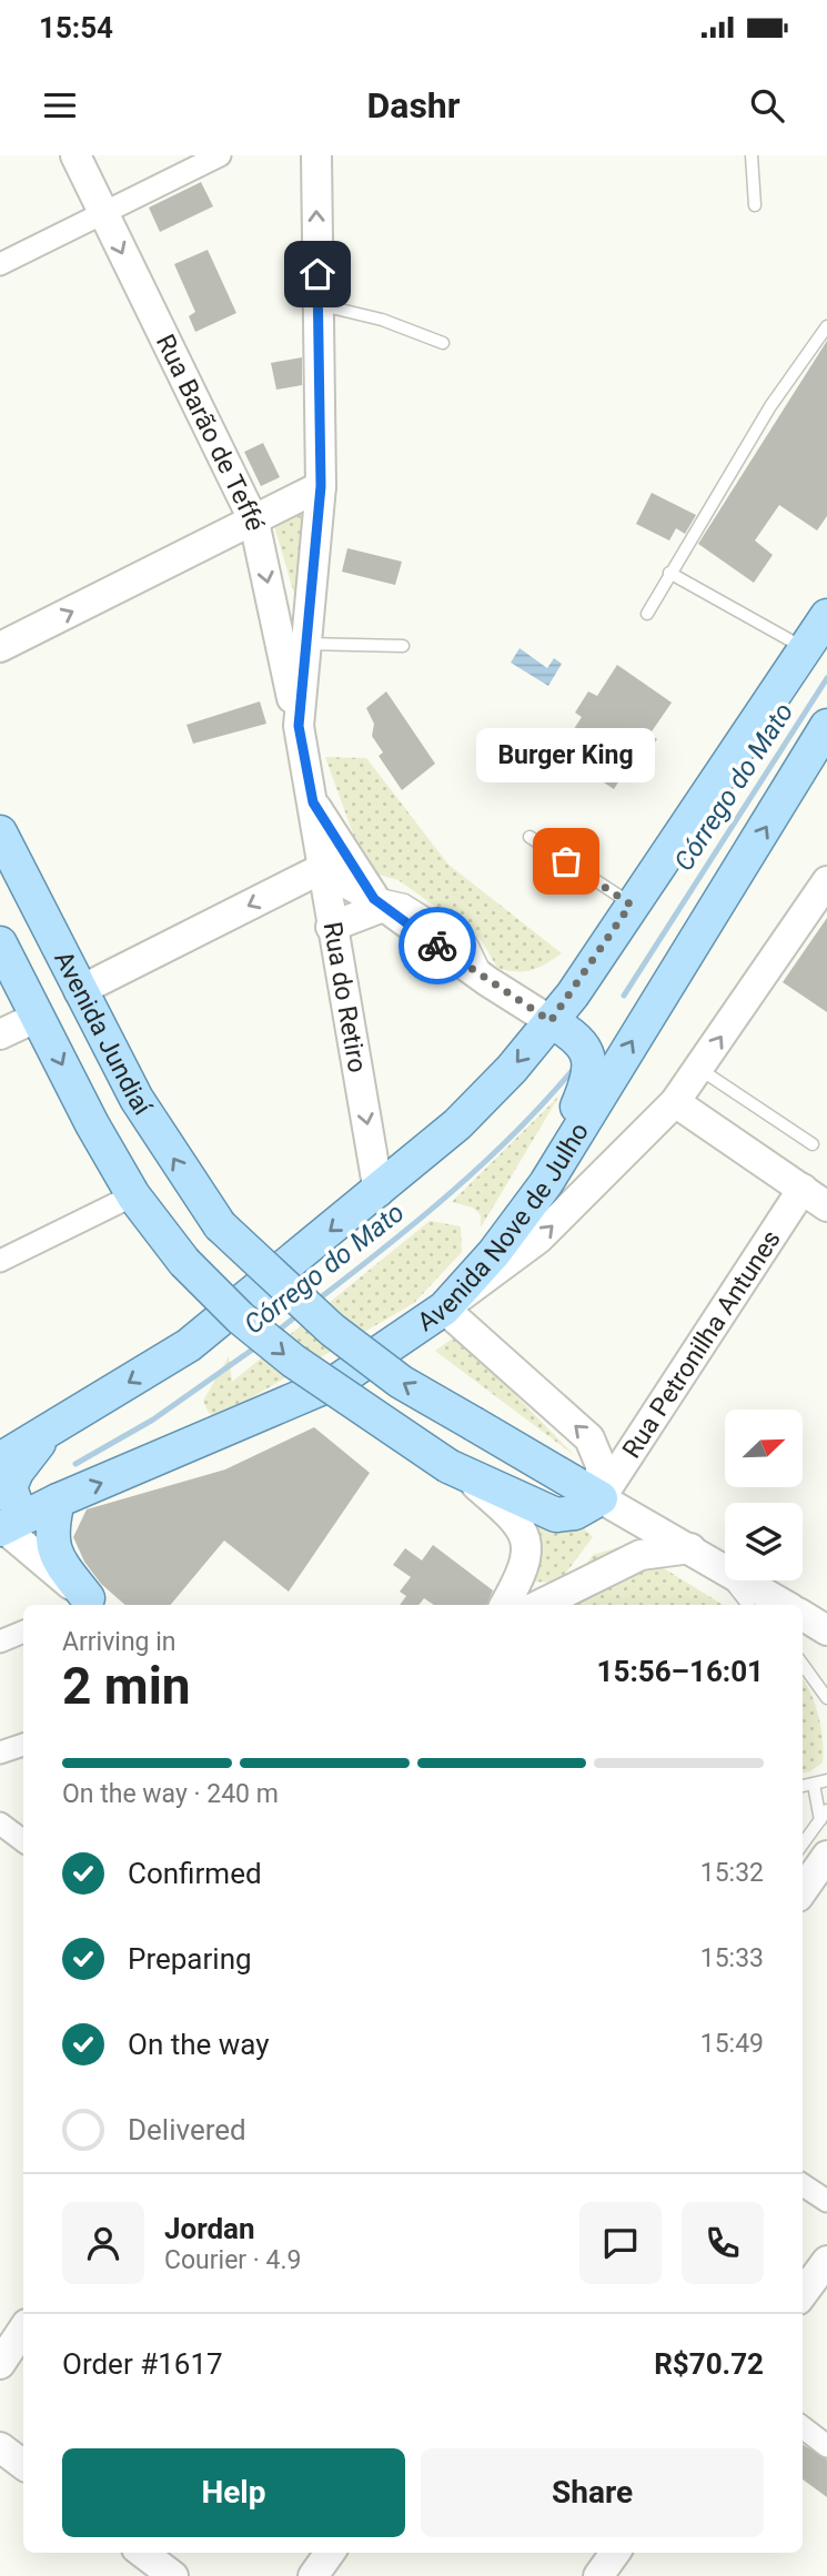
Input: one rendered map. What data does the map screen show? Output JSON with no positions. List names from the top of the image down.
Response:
{
  "streets": {
    "main road": [
      "Rua Barão de Teffé",
      "Rua do Retiro",
      "Avenida Jundiaí",
      "Avenida Nove de Julho",
      "Rua Petronilha Antunes"
    ]
  },
  "crossings": [
    ["Rua Barão de Teffé", "Rua do Retiro"],
    ["Avenida Jundiaí", "Rua Petronilha Antunes"]
  ],
  "one_way": ["Rua Barão de Teffé"],
  "water": ["Córrego do Mato"],
  "places": ["Burger King"],
  "north": "top right",
  "page": {
    "status": "15:54",
    "header": "Dashr",
    "bubble": "Burger King",
    "heading": ["2 min", "Arriving in", "15:56–16:01"],
    "panel": [
      "Jordan",
      "Courier · 4.9",
      "Order #1617",
      "R$70.72"
    ],
    "bar": "On the way · 240 m",
    "list": [
      ["Confirmed", "15:32"],
      ["Preparing", "15:33"],
      ["On the way", "15:49"],
      "Delivered"
    ],
    "buttons": ["Help", "Share"]
  }
}
